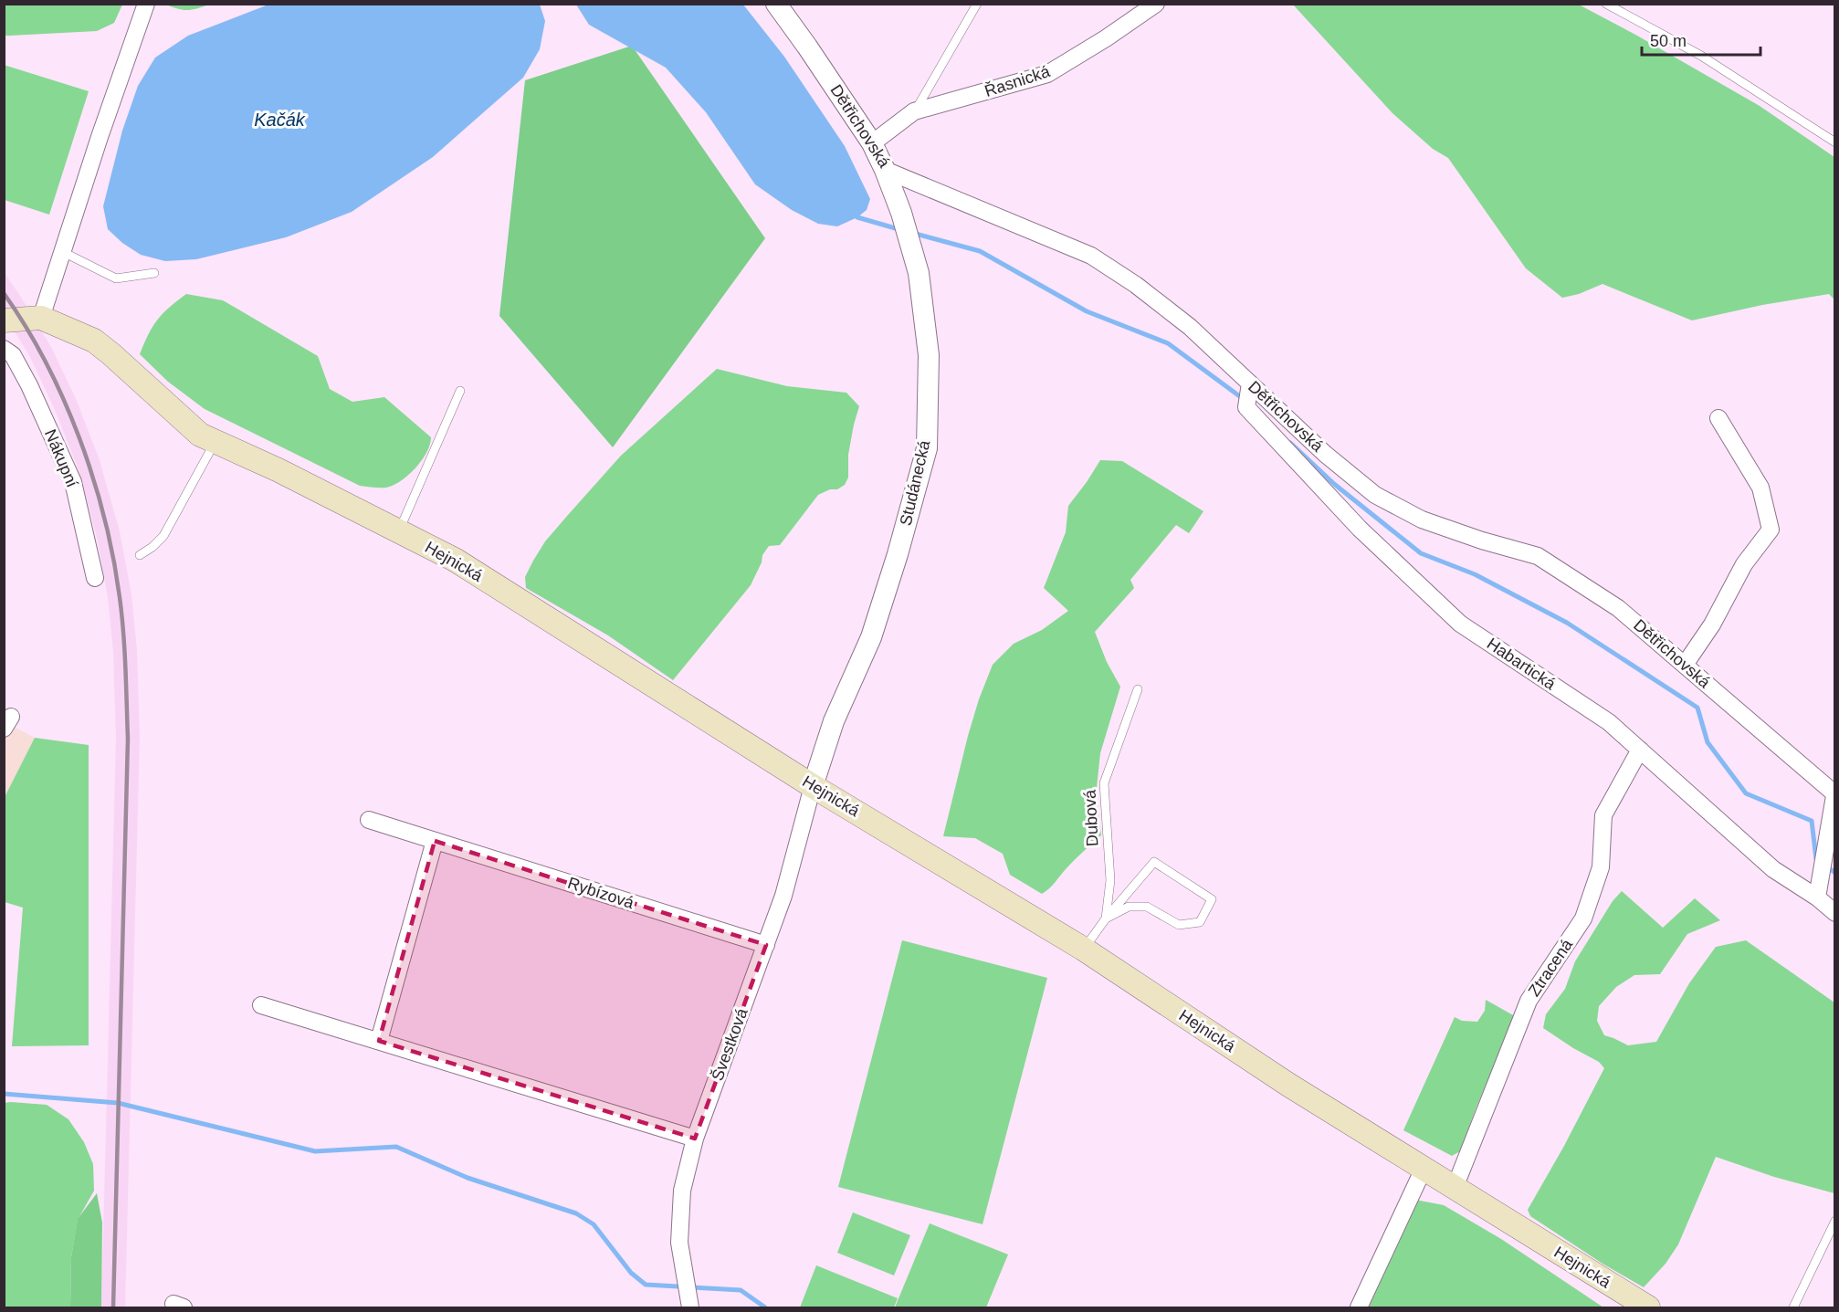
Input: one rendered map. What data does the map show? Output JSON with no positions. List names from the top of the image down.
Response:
{
  "streets": {
    "main road": ["Hejnická"],
    "street": [
      "Řasnická",
      "Dětřichovská",
      "Nákupní",
      "Studánecká",
      "Habartická",
      "Rybízová",
      "Ztracená",
      "Švestková"
    ],
    "lane": ["Dubová"]
  },
  "crossings": [
    ["Řasnická", "Dětřichovská"],
    ["Dětřichovská", "Studánecká"],
    ["Dětřichovská", "Habartická"],
    ["Nákupní", "Hejnická"],
    ["Studánecká", "Hejnická"],
    ["Studánecká", "Švestková"],
    ["Hejnická", "Ztracená"],
    ["Hejnická", "Švestková"],
    ["Habartická", "Ztracená"],
    ["Rybízová", "Švestková"]
  ],
  "water": ["Kačák"],
  "scale_bar": "50 m"
}
